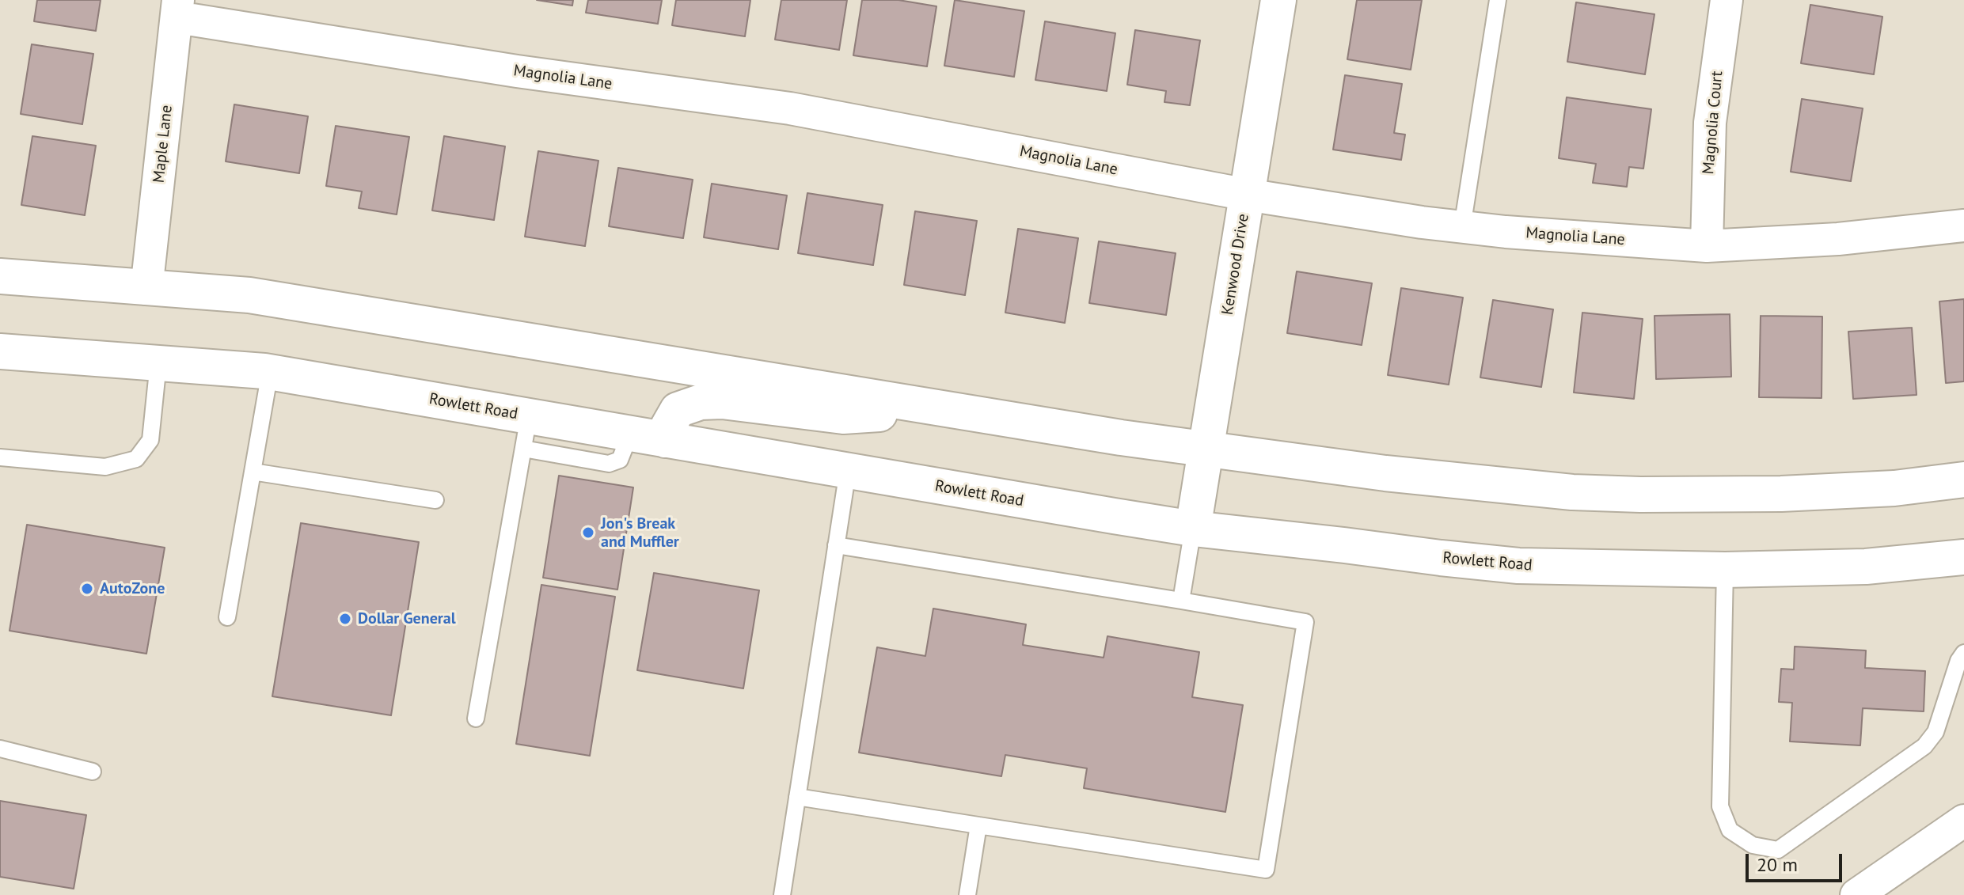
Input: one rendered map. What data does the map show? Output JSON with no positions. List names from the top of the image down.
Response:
{
  "streets": {
    "main road": ["Kenwood Drive", "Rowlett Road"],
    "street": ["Magnolia Lane", "Magnolia Court", "Maple Lane"]
  },
  "crossings": [
    ["Magnolia Lane", "Magnolia Court"],
    ["Magnolia Lane", "Maple Lane"],
    ["Magnolia Lane", "Kenwood Drive"],
    ["Kenwood Drive", "Rowlett Road"]
  ],
  "places": ["Jon's Break and Muffler", "AutoZone", "Dollar General"],
  "scale_bar": "20 m"
}
